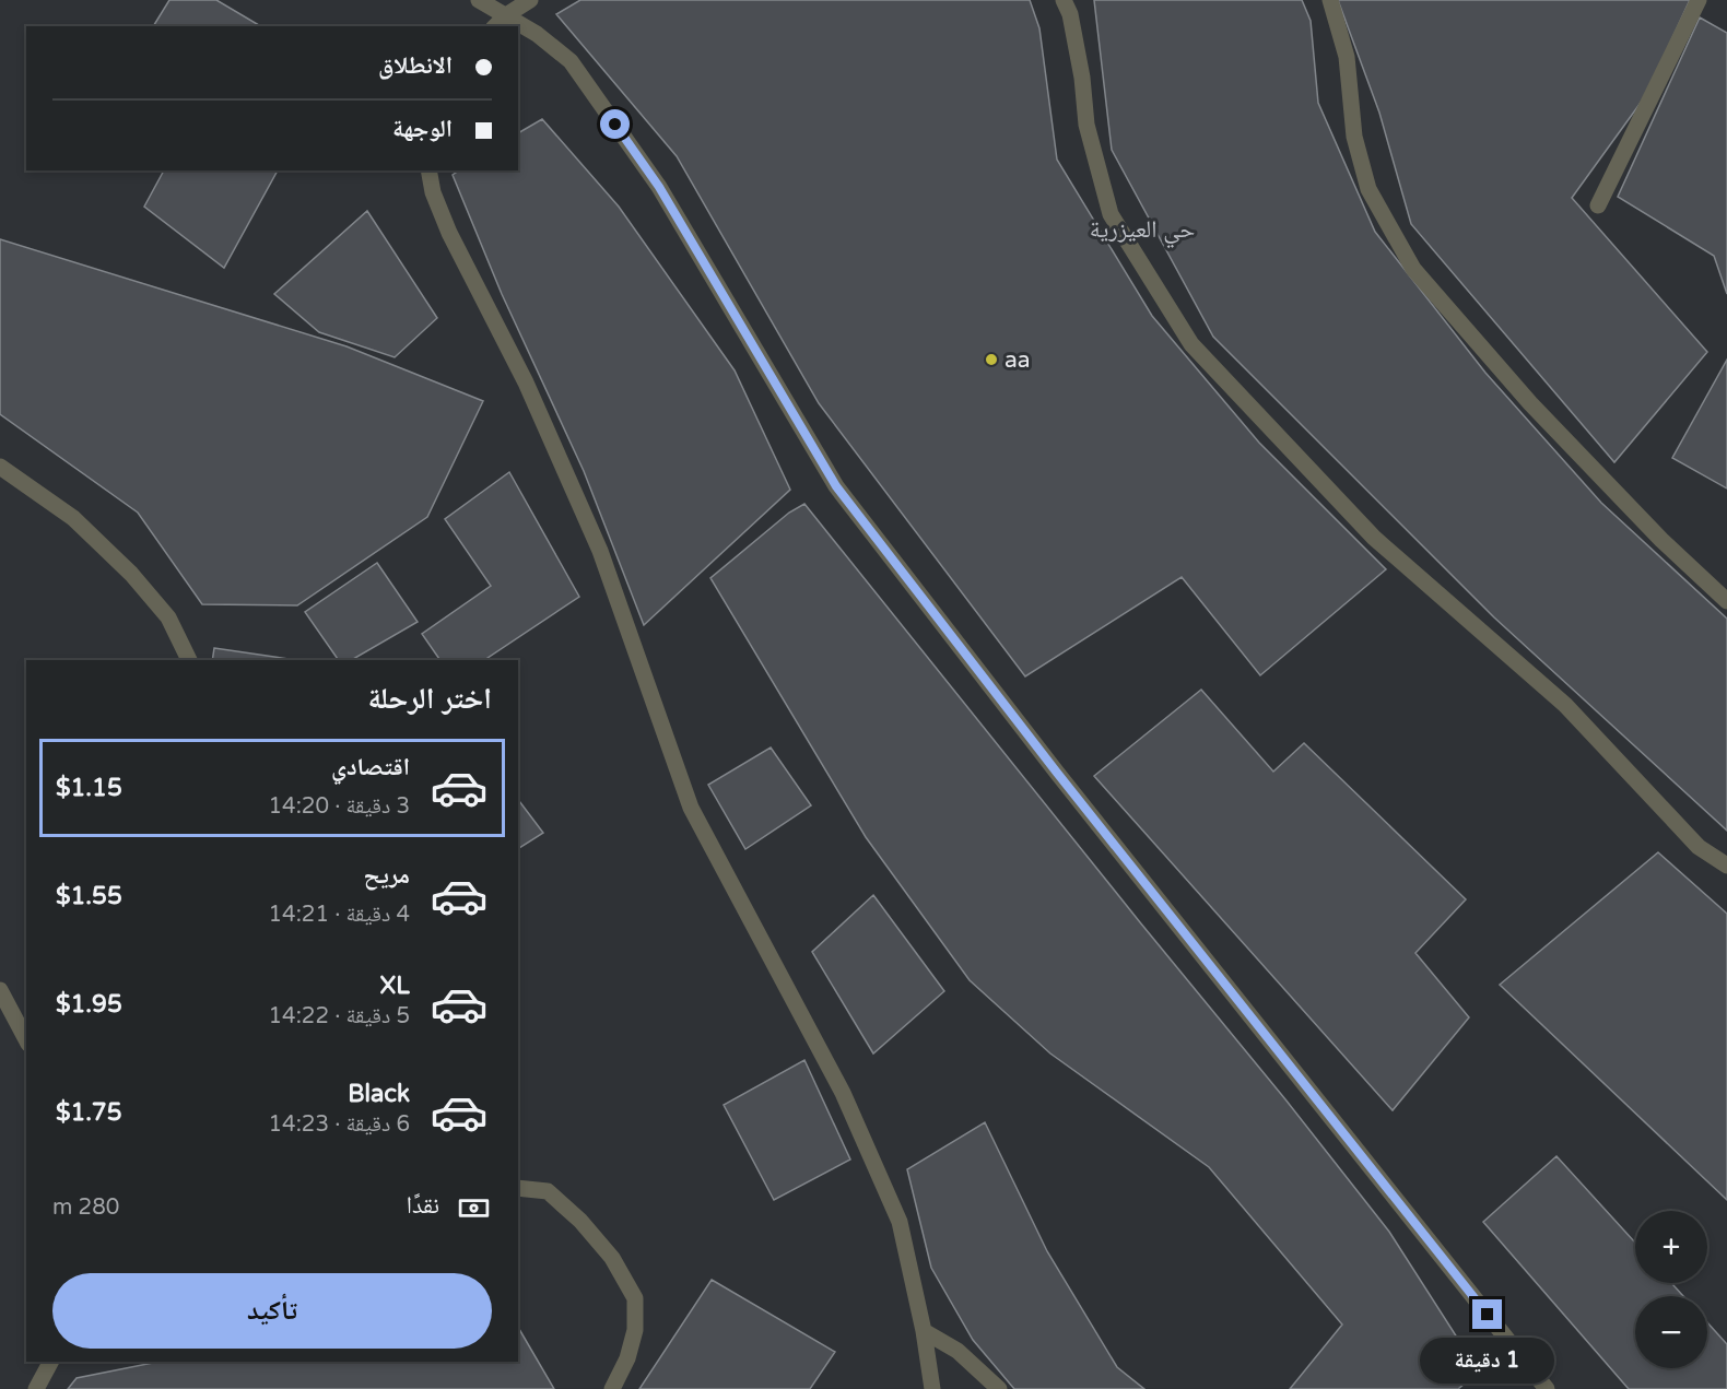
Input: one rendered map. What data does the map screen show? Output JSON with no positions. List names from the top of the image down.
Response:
{
  "districts": ["حي العيزرية"],
  "places": ["aa"],
  "page": {
    "banner": ["الانطلاق", "الوجهة"],
    "heading": "اختر الرحلة",
    "list": [
      {
        "name": "اقتصادي",
        "note": "3 دقيقة · 14:20",
        "value": "$1.15"
      },
      {
        "name": "مريح",
        "note": "4 دقيقة · 14:21",
        "value": "$1.55"
      },
      {
        "name": "XL",
        "note": "5 دقيقة · 14:22",
        "value": "$1.95"
      },
      {
        "name": "Black",
        "note": "6 دقيقة · 14:23",
        "value": "$1.75"
      }
    ],
    "pay": ["نقدًا", "280 m"],
    "map_buttons": ["+", "−"],
    "buttons": "تأكيد",
    "bubble": "1 دقيقة"
  }
}
